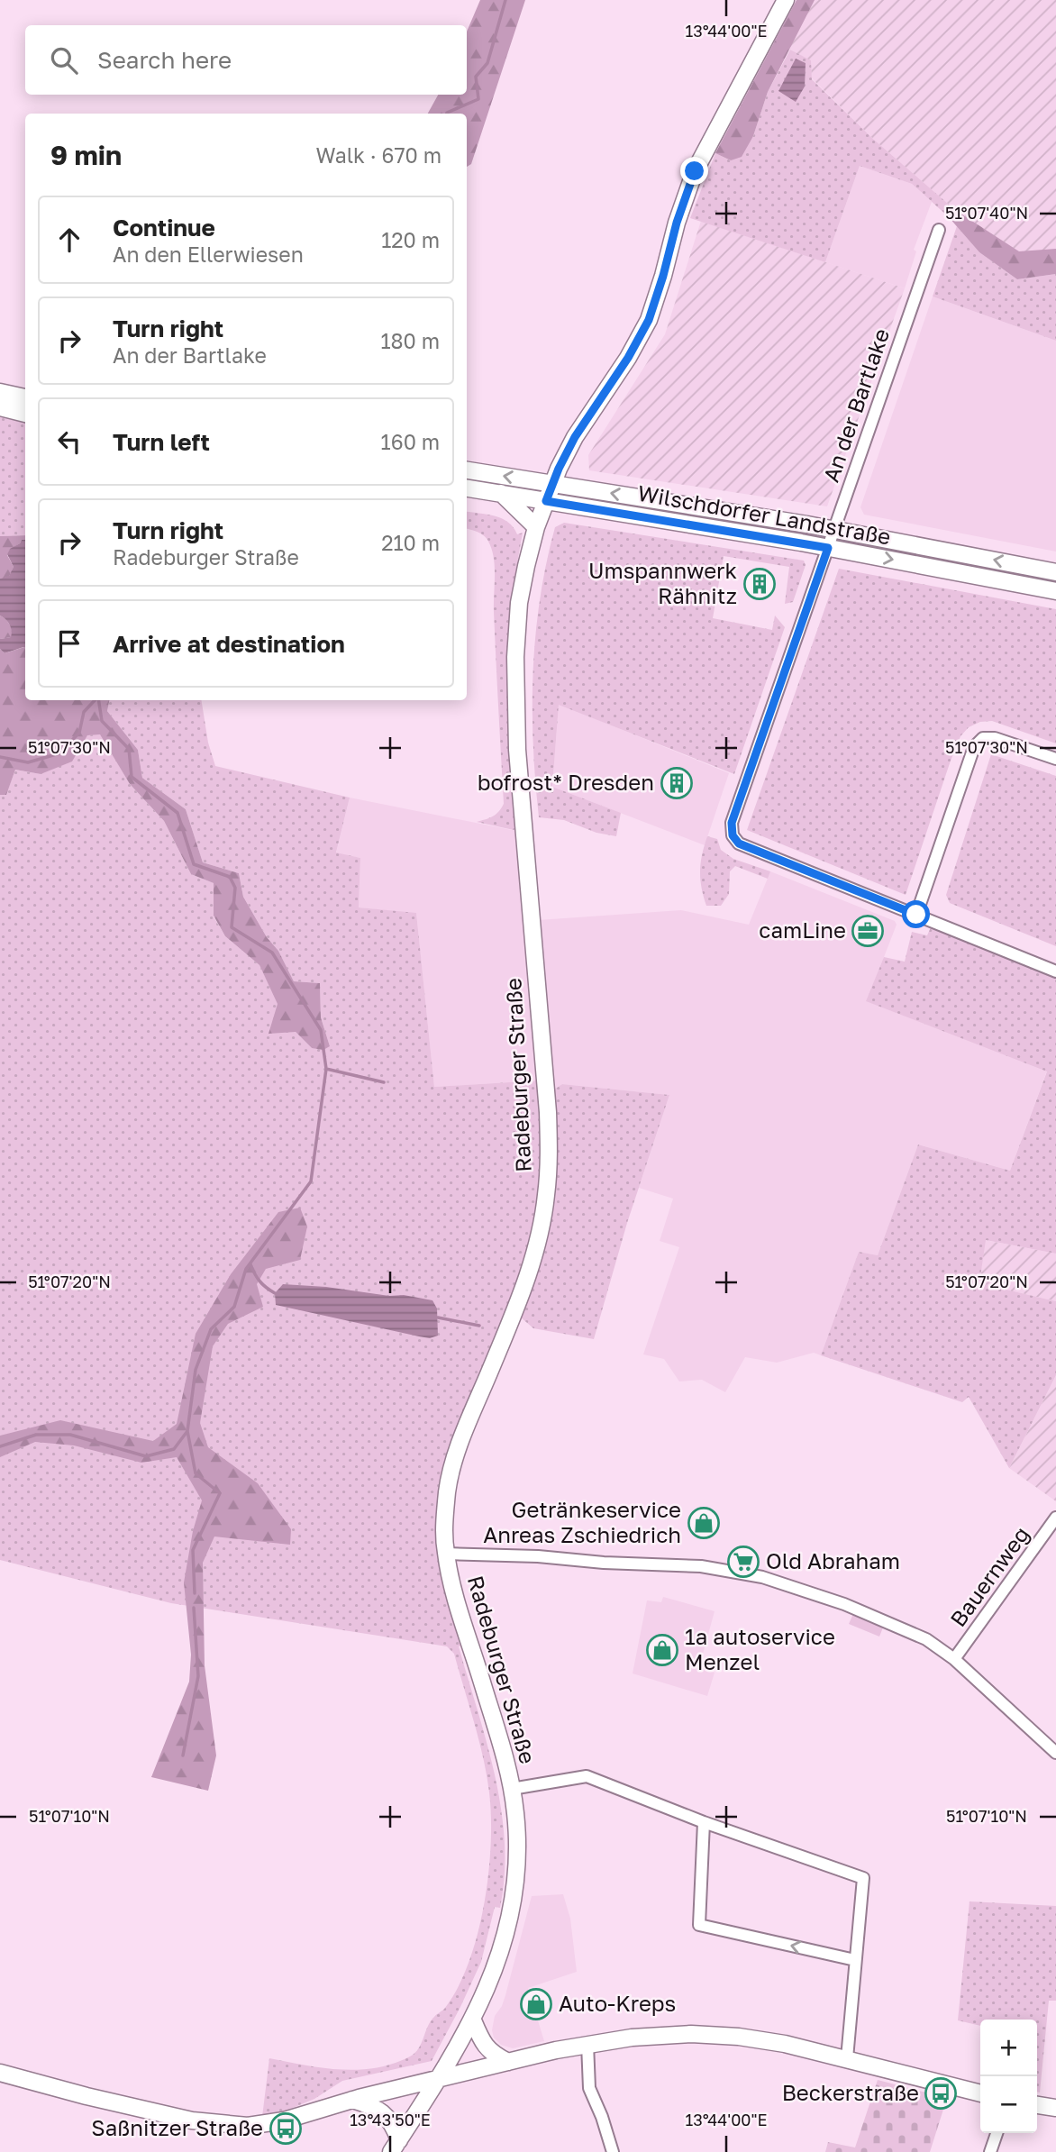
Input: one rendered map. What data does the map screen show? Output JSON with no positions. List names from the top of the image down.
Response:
{
  "streets": {
    "main road": ["Wilschdorfer Landstraße", "Radeburger Straße"],
    "street": ["An der Bartlake", "Bauernweg"]
  },
  "crossings": [
    ["An der Bartlake", "Wilschdorfer Landstraße"],
    ["Wilschdorfer Landstraße", "Radeburger Straße"],
    ["Radeburger Straße", "Bauernweg"]
  ],
  "places": {
    "building": ["Umspannwerk Rähnitz", "bofrost* Dresden"],
    "office": ["camLine"],
    "shop": ["Getränkeservice Anreas Zschiedrich", "1a autoservice Menzel", "Auto-Kreps"],
    "supermarket": ["Old Abraham"],
    "bus stop": ["Beckerstraße", "Saßnitzer Straße"]
  },
  "page": {
    "search": "Search here",
    "heading": ["9 min", "Walk · 670 m"],
    "list": [
      ["Continue", "An den Ellerwiesen", "120 m"],
      ["Turn right", "An der Bartlake", "180 m"],
      ["Turn left", "160 m"],
      ["Turn right", "Radeburger Straße", "210 m"],
      "Arrive at destination"
    ],
    "map_buttons": ["+", "−"]
  },
  "coordinates": [
    "13°44'00\"E",
    "51°07'40\"N",
    "51°07'30\"N",
    "51°07'20\"N",
    "51°07'10\"N",
    "13°43'50\"E"
  ]
}
